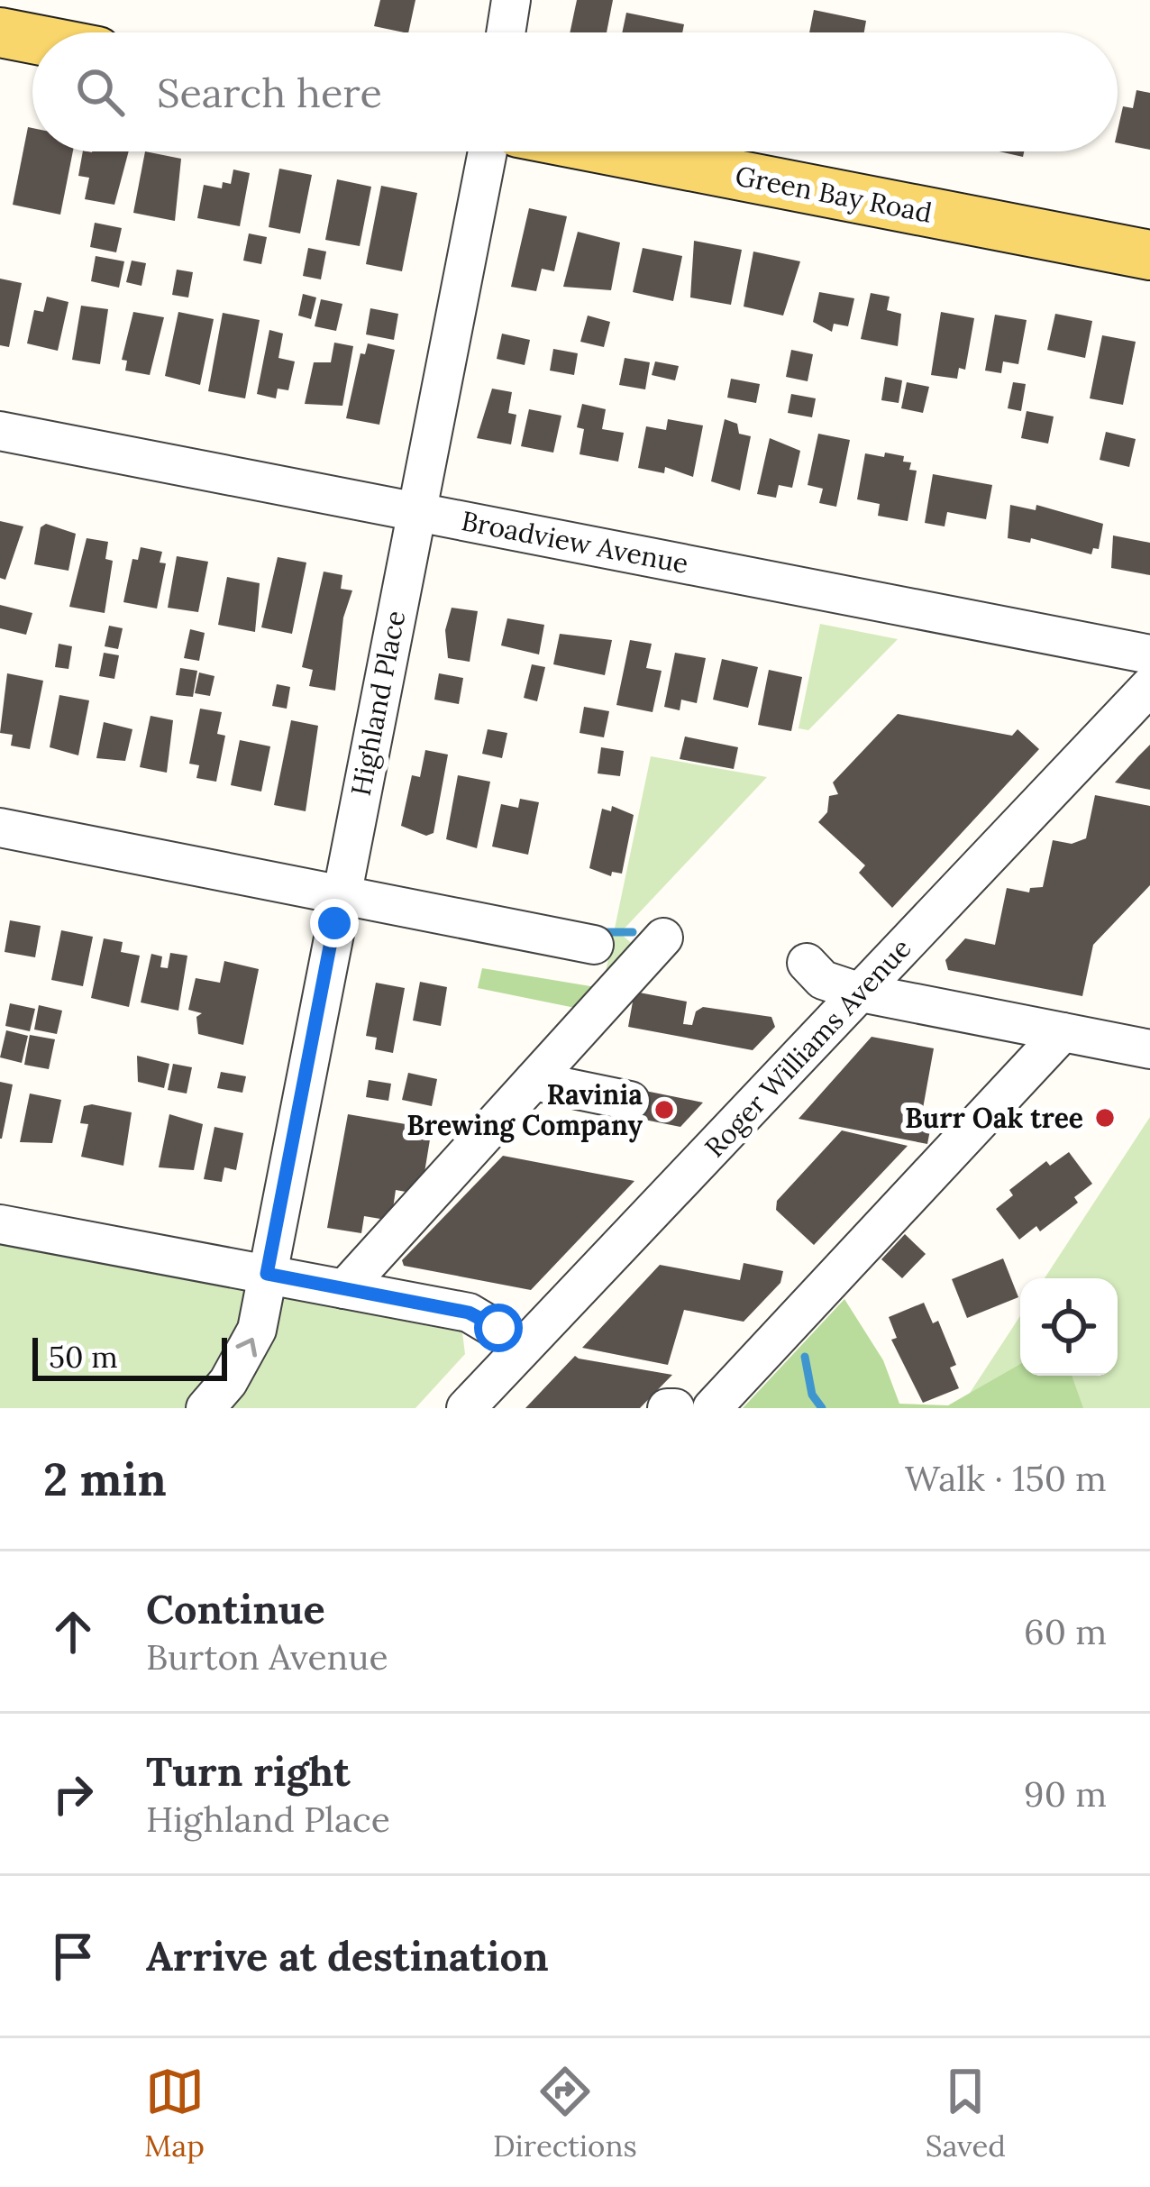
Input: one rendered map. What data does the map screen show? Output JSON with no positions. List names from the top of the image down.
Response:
{
  "streets": {
    "main road": ["Green Bay Road"],
    "street": ["Broadview Avenue", "Highland Place", "Roger Williams Avenue"]
  },
  "crossings": [
    ["Broadview Avenue", "Highland Place"]
  ],
  "places": ["Ravinia Brewing Company", "Burr Oak tree"],
  "scale_bar": "50 m",
  "page": {
    "search": "Search here",
    "scale": "50 m",
    "heading": ["2 min", "Walk · 150 m"],
    "list": [
      ["Continue", "Burton Avenue", "60 m"],
      ["Turn right", "Highland Place", "90 m"],
      "Arrive at destination"
    ],
    "nav": ["Map", "Directions", "Saved"]
  }
}
